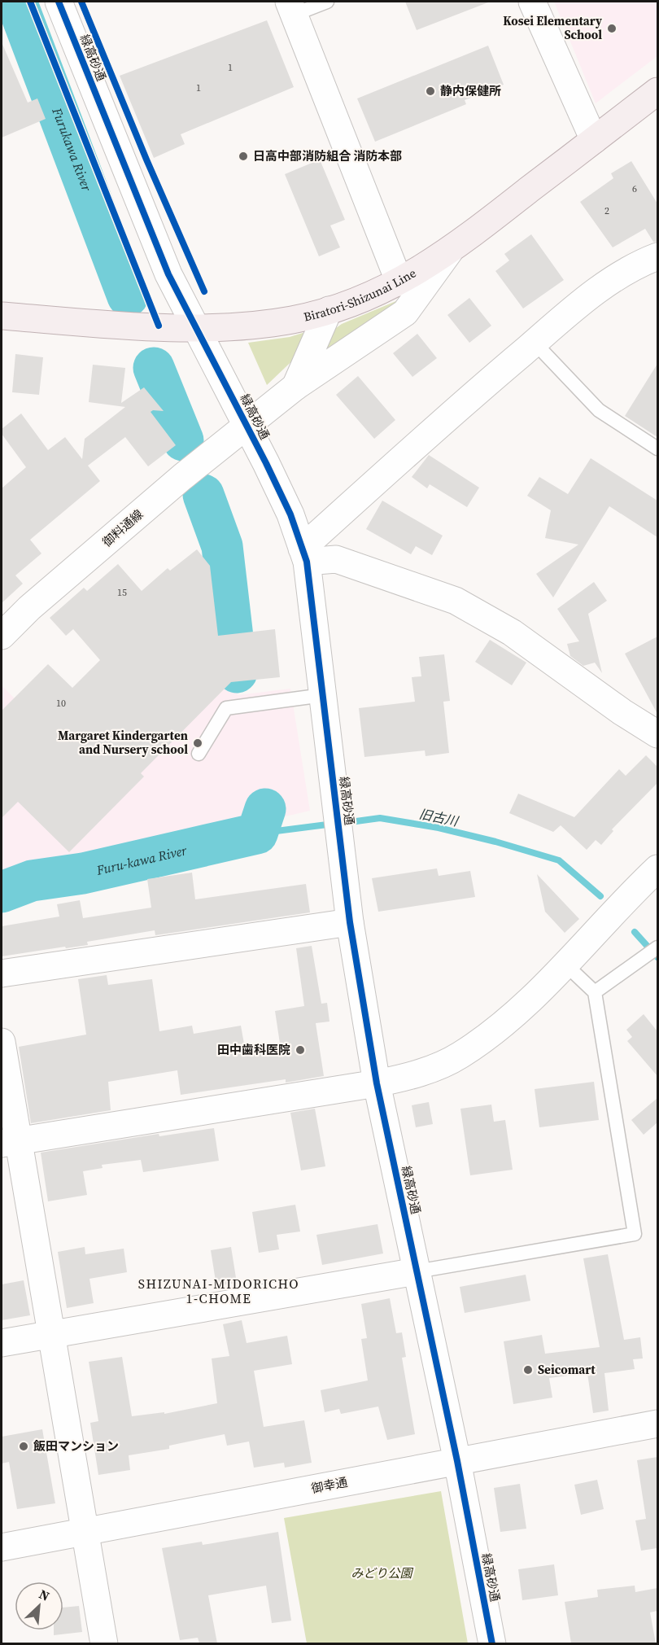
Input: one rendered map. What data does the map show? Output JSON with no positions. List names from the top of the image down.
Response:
{
  "streets": {
    "main road": ["Biratori-Shizunai Line"],
    "street": ["緑高砂通", "御料通線", "御幸通"]
  },
  "crossings": [
    ["緑高砂通", "Biratori-Shizunai Line"],
    ["緑高砂通", "御料通線"],
    ["緑高砂通", "御幸通"],
    ["Biratori-Shizunai Line", "御料通線"]
  ],
  "districts": ["SHIZUNAI-MIDORICHO 1-CHOME"],
  "water": ["Furukawa River", "旧古川", "Furu-kawa River"],
  "parks": ["みどり公園"],
  "places": [
    "Kosei Elementary School",
    "静内保健所",
    "日高中部消防組合 消防本部",
    "Margaret Kindergarten and Nursery school",
    "田中歯科医院",
    "Seicomart",
    "飯田マンション"
  ],
  "house_numbers": [
    "1",
    "1",
    "6",
    "2",
    "15",
    "10"
  ],
  "north": "top right"
}
